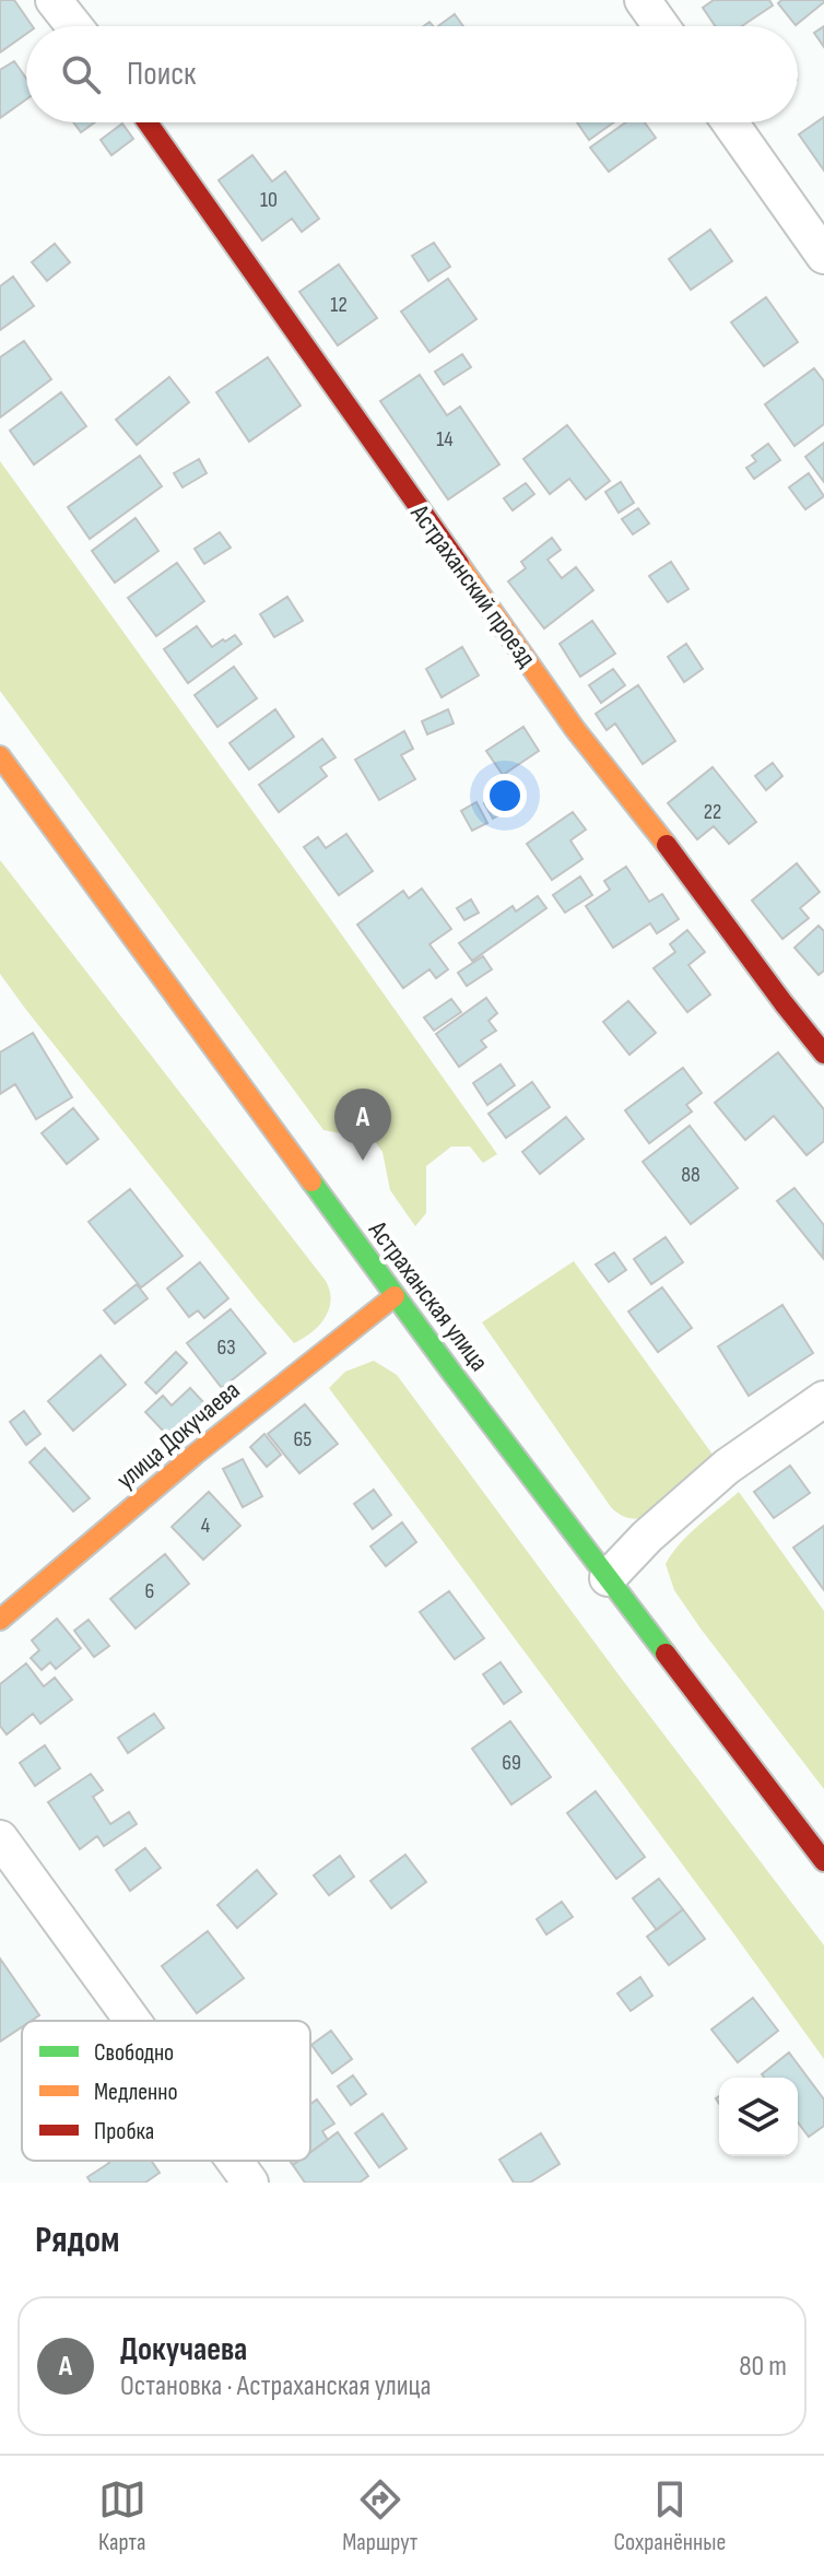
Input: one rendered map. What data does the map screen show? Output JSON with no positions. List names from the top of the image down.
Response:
{
  "streets": {
    "street": ["Астраханский проезд", "Астраханская улица", "улица Докучаева"]
  },
  "crossings": [
    ["Астраханская улица", "улица Докучаева"]
  ],
  "house_numbers": [
    "10",
    "12",
    "14",
    "22",
    "88",
    "63",
    "65",
    "4",
    "6",
    "69"
  ],
  "legend": ["Свободно", "Медленно", "Пробка"],
  "page": {
    "search": "Поиск",
    "pins": "A",
    "heading": "Рядом",
    "list": [
      {
        "mark": "A",
        "name": "Докучаева",
        "note": "Остановка · Астраханская улица",
        "value": "80 m"
      }
    ],
    "nav": ["Карта", "Маршрут", "Сохранённые"]
  }
}
